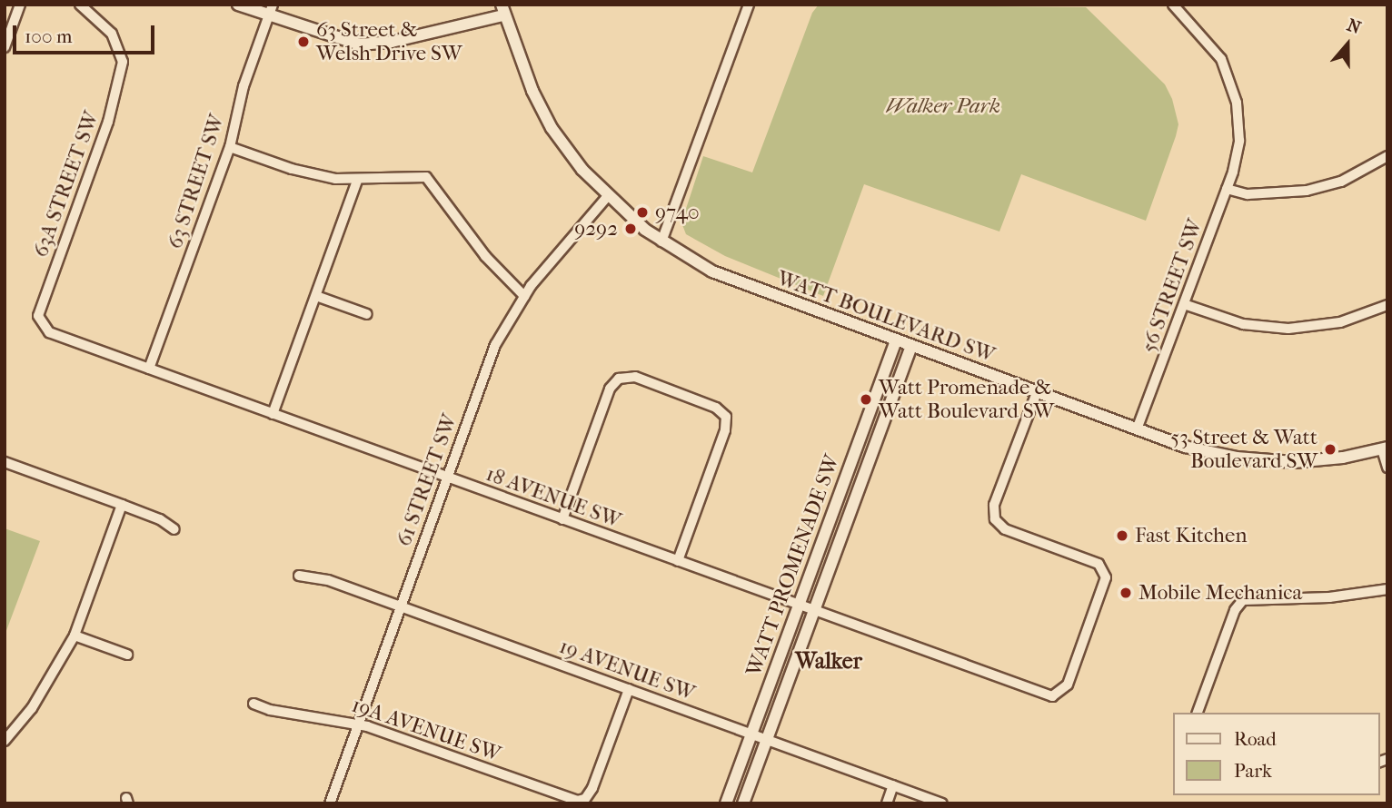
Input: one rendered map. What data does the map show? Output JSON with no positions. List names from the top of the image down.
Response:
{
  "streets": {
    "street": [
      "63 STREET SW",
      "63A STREET SW",
      "56 STREET SW",
      "WATT BOULEVARD SW",
      "61 STREET SW",
      "18 AVENUE SW",
      "WATT PROMENADE SW",
      "19 AVENUE SW",
      "19A AVENUE SW"
    ]
  },
  "crossings": [
    ["63 STREET SW", "18 AVENUE SW"],
    ["63A STREET SW", "18 AVENUE SW"],
    ["56 STREET SW", "WATT BOULEVARD SW"],
    ["WATT BOULEVARD SW", "61 STREET SW"],
    ["WATT BOULEVARD SW", "18 AVENUE SW"],
    ["WATT BOULEVARD SW", "WATT PROMENADE SW"],
    ["61 STREET SW", "18 AVENUE SW"],
    ["61 STREET SW", "19 AVENUE SW"],
    ["61 STREET SW", "19A AVENUE SW"],
    ["18 AVENUE SW", "WATT PROMENADE SW"],
    ["WATT PROMENADE SW", "19 AVENUE SW"],
    ["19 AVENUE SW", "19A AVENUE SW"]
  ],
  "districts": ["Walker"],
  "parks": ["Walker Park"],
  "places": [
    "63 Street & Welsh Drive SW",
    "9740",
    "9292",
    "Watt Promenade & Watt Boulevard SW",
    "53 Street & Watt Boulevard SW",
    "Fast Kitchen",
    "Mobile Mechanica"
  ],
  "legend": ["Road", "Park"],
  "scale_bar": "100 m",
  "north": "top"
}
